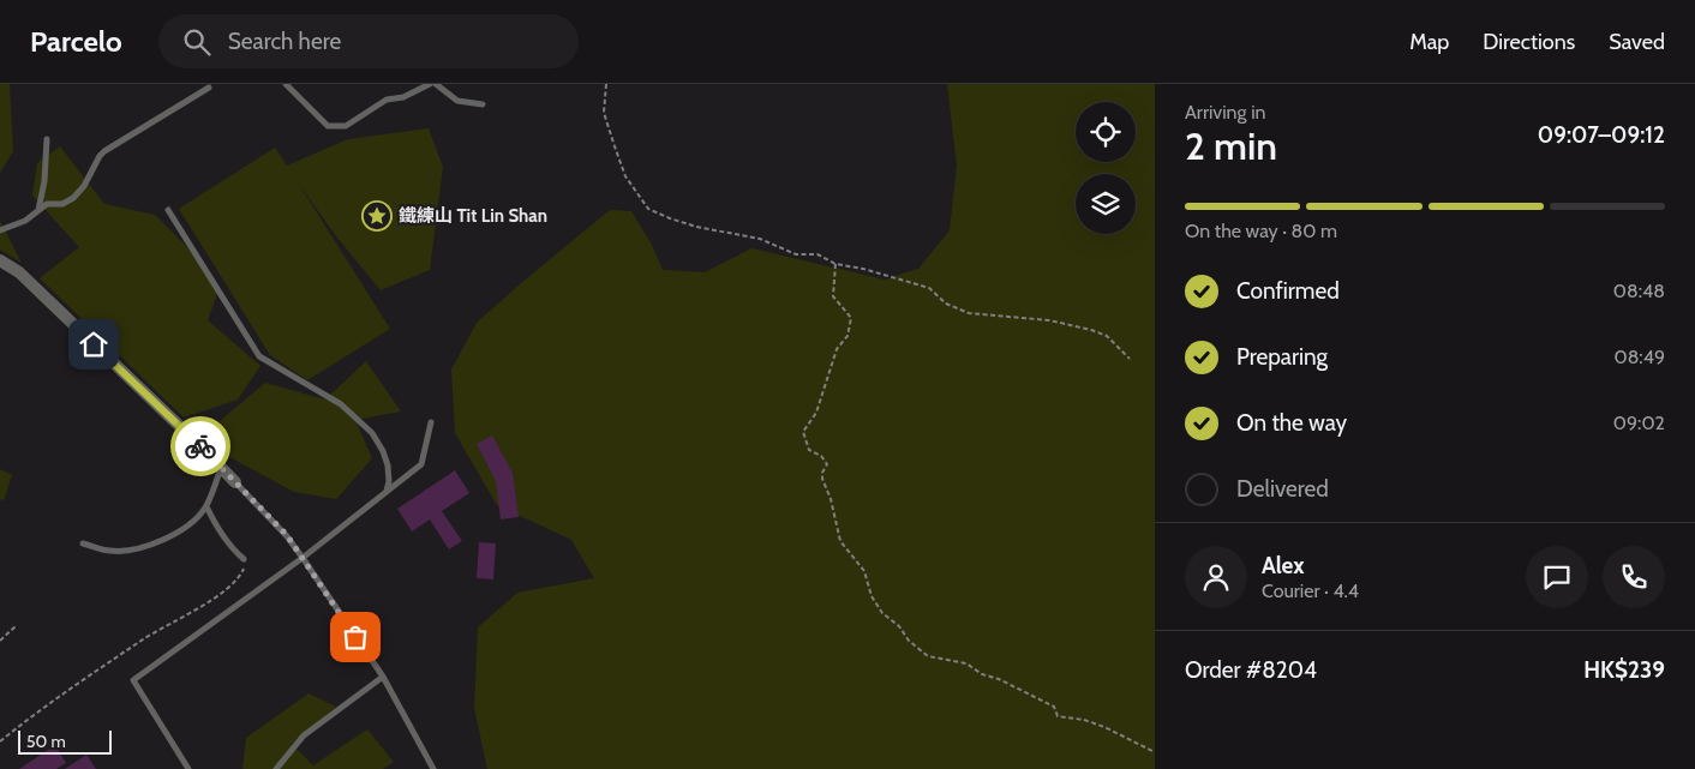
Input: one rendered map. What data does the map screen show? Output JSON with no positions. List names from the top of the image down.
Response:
{
  "places": {
    "place": ["鐵練山 Tit Lin Shan"]
  },
  "scale_bar": "50 m",
  "page": {
    "header": "Parcelo",
    "search": "Search here",
    "nav": ["Map", "Directions", "Saved"],
    "heading": ["2 min", "Arriving in", "09:07–09:12"],
    "panel": [
      "Alex",
      "Courier · 4.4",
      "Order #8204",
      "HK$239"
    ],
    "bar": "On the way · 80 m",
    "list": [
      ["Confirmed", "08:48"],
      ["Preparing", "08:49"],
      ["On the way", "09:02"],
      "Delivered"
    ],
    "scale": "50 m"
  }
}
